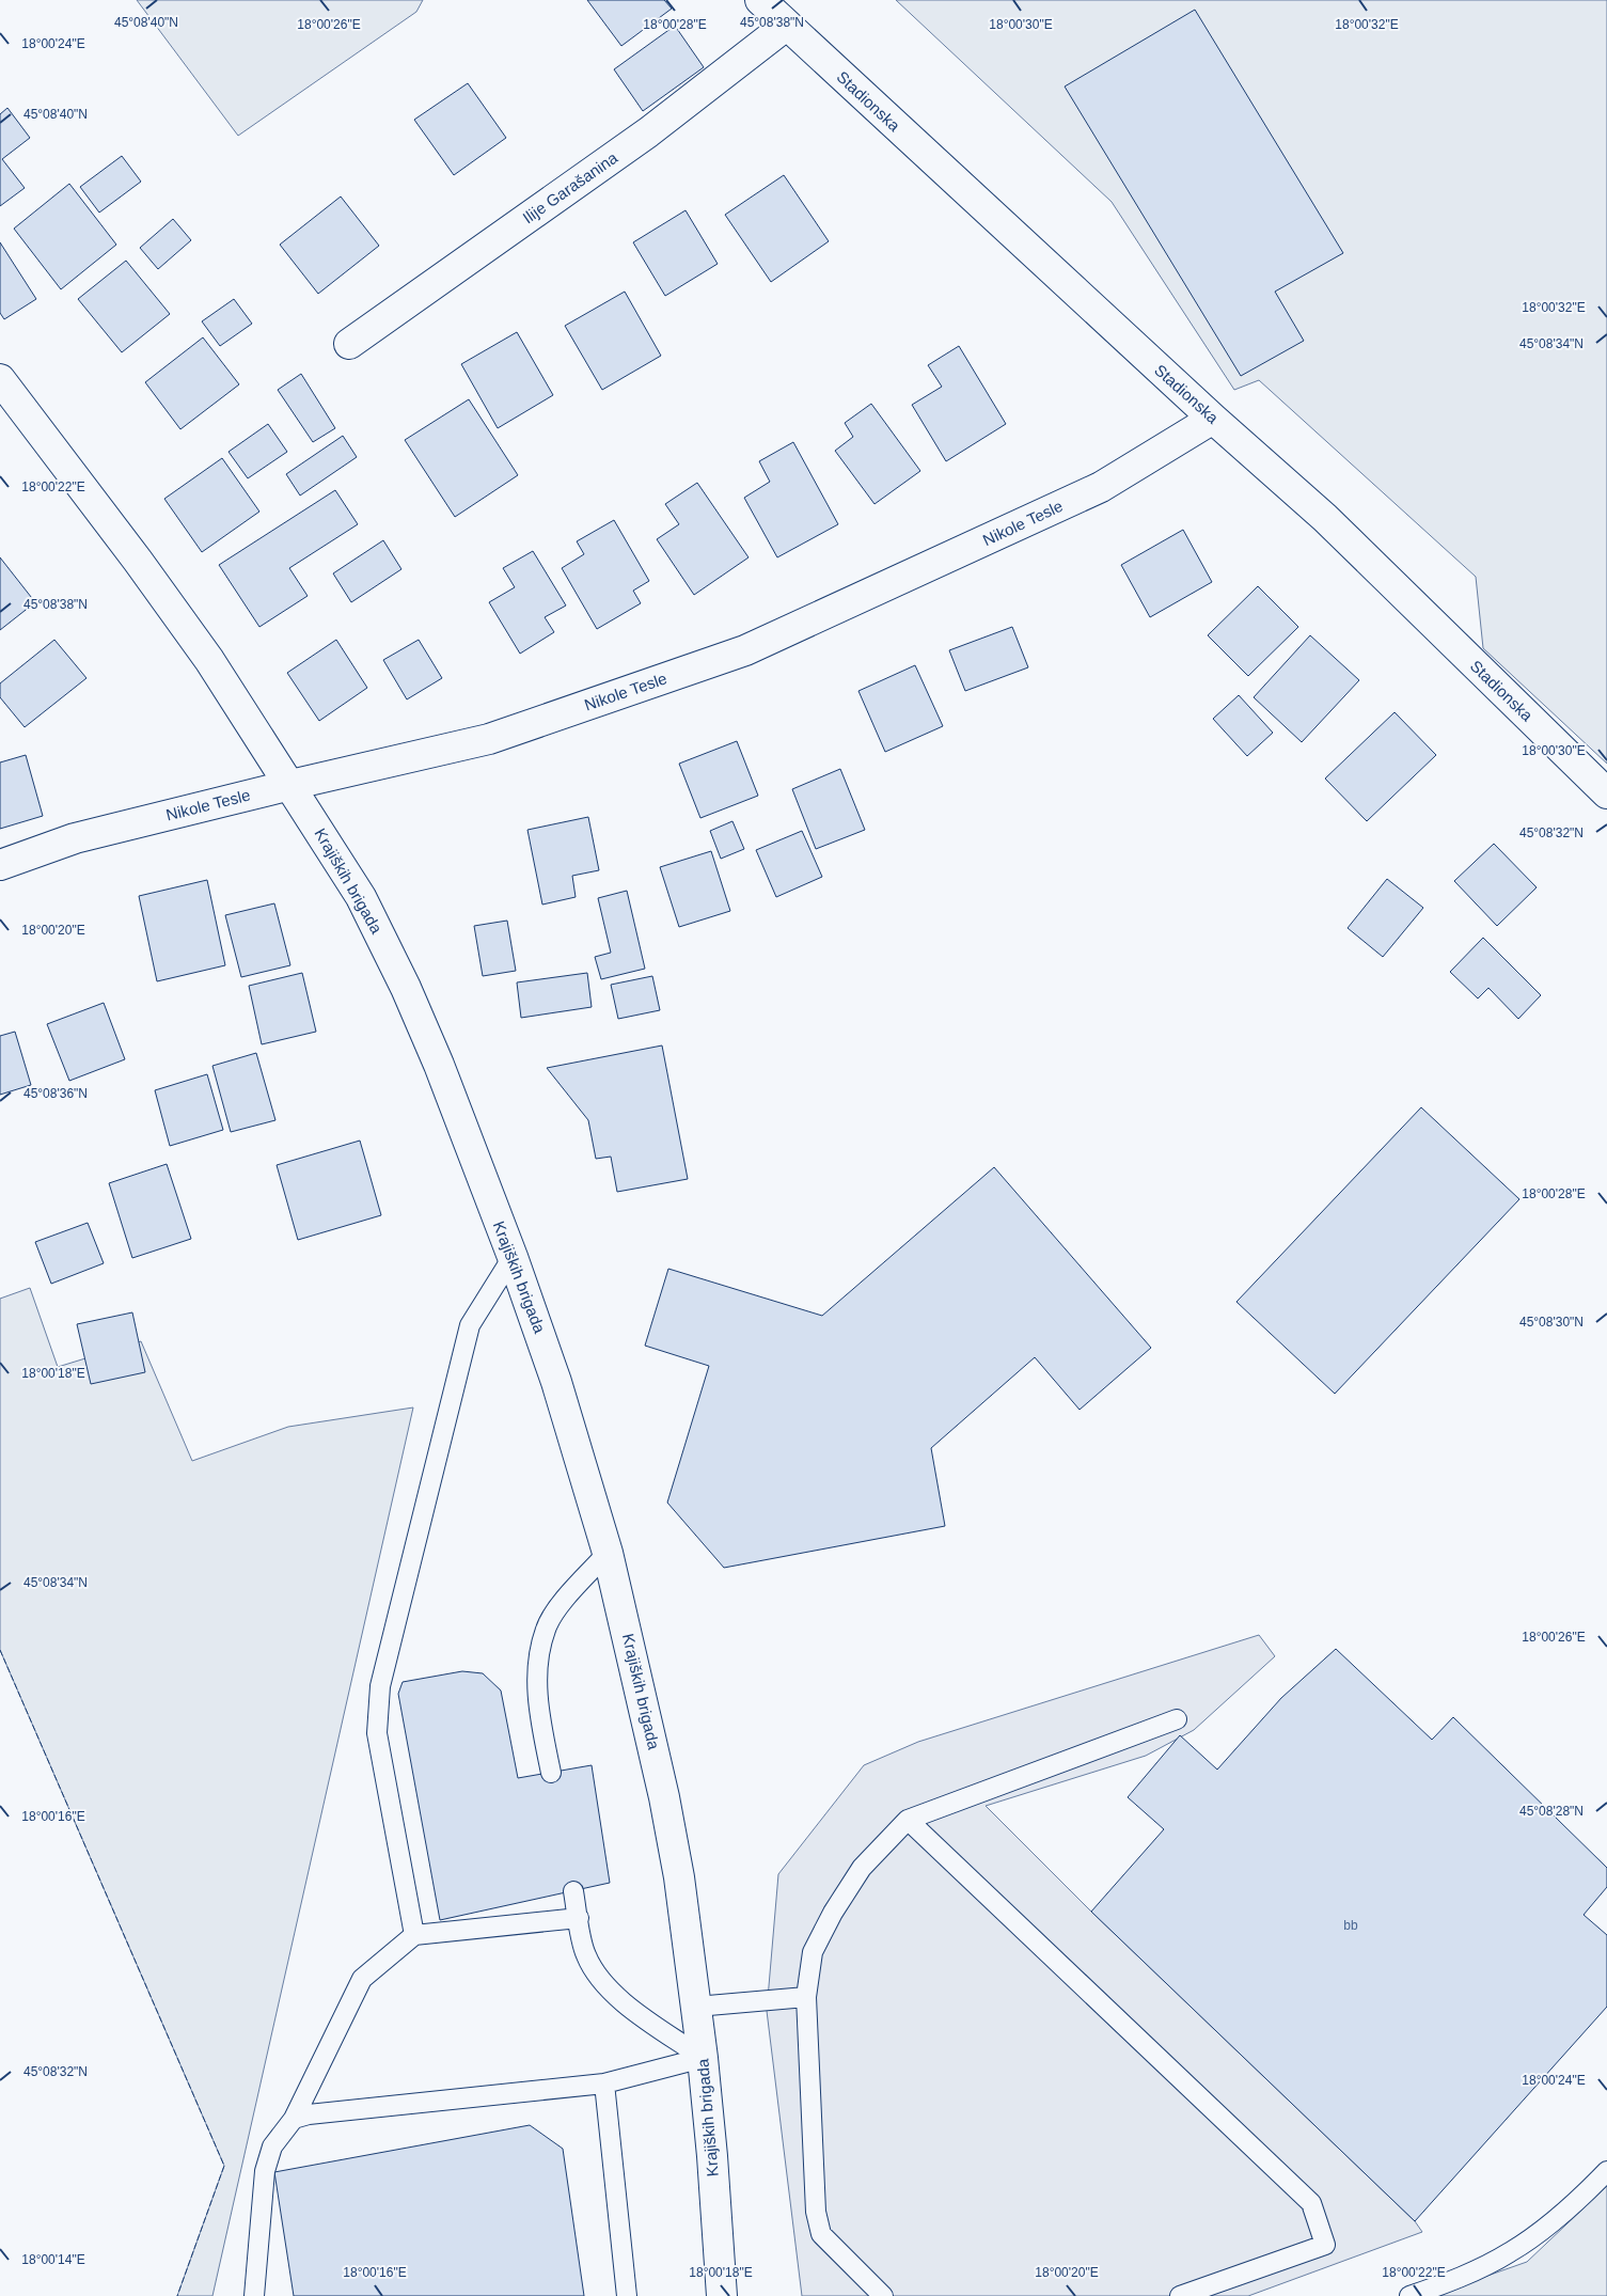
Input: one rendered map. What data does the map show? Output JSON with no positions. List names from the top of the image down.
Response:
{
  "streets": {
    "street": [
      "Stadionska",
      "Ilije Garašanina",
      "Nikole Tesle",
      "Krajiških brigada"
    ]
  },
  "crossings": [
    ["Stadionska", "Ilije Garašanina"],
    ["Stadionska", "Nikole Tesle"],
    ["Nikole Tesle", "Krajiških brigada"]
  ],
  "house_numbers": ["bb"],
  "coordinates": [
    "45°08'40\"N",
    "45°08'38\"N",
    "18°00'30\"E",
    "18°00'26\"E",
    "18°00'28\"E",
    "18°00'32\"E",
    "18°00'24\"E",
    "45°08'34\"N",
    "18°00'22\"E",
    "45°08'32\"N",
    "18°00'20\"E",
    "45°08'36\"N",
    "45°08'30\"N",
    "18°00'18\"E",
    "45°08'28\"N",
    "18°00'16\"E",
    "18°00'14\"E"
  ]
}
